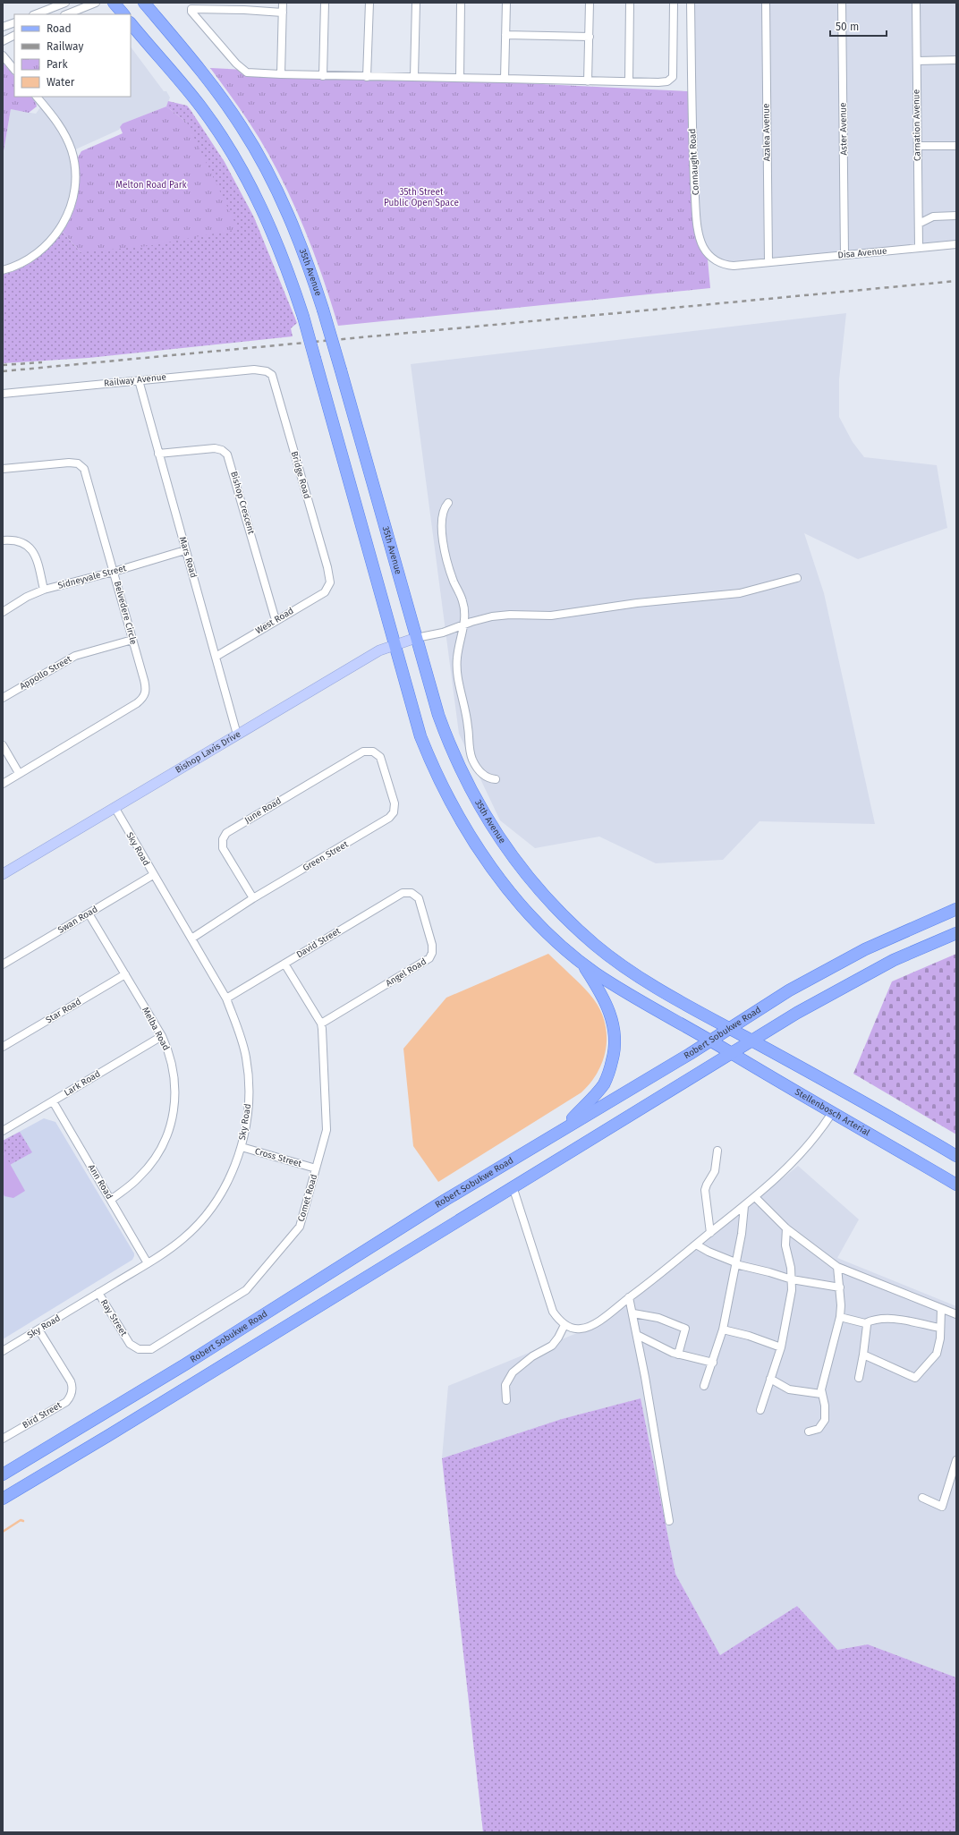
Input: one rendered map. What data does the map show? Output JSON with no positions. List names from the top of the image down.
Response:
{
  "streets": {
    "main road": ["35th Avenue", "Robert Sobukwe Road", "Stellenbosch Arterial"],
    "street": [
      "Carnation Avenue",
      "Aster Avenue",
      "Azalea Avenue",
      "Connaught Road",
      "Disa Avenue",
      "Railway Avenue",
      "Bridge Road",
      "Bishop Crescent",
      "Mars Road",
      "Sidneyvale Street",
      "Belvedere Circle",
      "West Road",
      "Appollo Street",
      "Bishop Lavis Drive",
      "June Road",
      "Sky Road",
      "Green Street",
      "Swan Road",
      "David Street",
      "Angel Road",
      "Star Road",
      "Melba Road",
      "Lark Road",
      "Cross Street",
      "Ann Road",
      "Comet Road",
      "Ray Street",
      "Bird Street"
    ]
  },
  "crossings": [
    ["Carnation Avenue", "Disa Avenue"],
    ["Aster Avenue", "Disa Avenue"],
    ["Azalea Avenue", "Connaught Road"],
    ["Azalea Avenue", "Disa Avenue"],
    ["Connaught Road", "Disa Avenue"],
    ["35th Avenue", "Bishop Lavis Drive"],
    ["35th Avenue", "Robert Sobukwe Road"],
    ["Railway Avenue", "Bridge Road"],
    ["Railway Avenue", "Mars Road"],
    ["Bridge Road", "West Road"],
    ["Bishop Crescent", "Mars Road"],
    ["Bishop Crescent", "West Road"],
    ["Mars Road", "Sidneyvale Street"],
    ["Mars Road", "West Road"],
    ["Mars Road", "Bishop Lavis Drive"],
    ["Sidneyvale Street", "Belvedere Circle"],
    ["Belvedere Circle", "Appollo Street"],
    ["Bishop Lavis Drive", "Sky Road"],
    ["June Road", "Green Street"],
    ["Sky Road", "Green Street"],
    ["Sky Road", "Swan Road"],
    ["Sky Road", "David Street"],
    ["Sky Road", "Cross Street"],
    ["Sky Road", "Ann Road"],
    ["Sky Road", "Ray Street"],
    ["Sky Road", "Bird Street"],
    ["Swan Road", "Melba Road"],
    ["David Street", "Angel Road"],
    ["David Street", "Comet Road"],
    ["Angel Road", "Comet Road"],
    ["Star Road", "Melba Road"],
    ["Melba Road", "Lark Road"],
    ["Melba Road", "Ann Road"],
    ["Robert Sobukwe Road", "Stellenbosch Arterial"],
    ["Lark Road", "Ann Road"],
    ["Cross Street", "Comet Road"],
    ["Comet Road", "Ray Street"]
  ],
  "parks": ["Melton Road Park", "35th Street Public Open Space"],
  "legend": [
    "Road",
    "Railway",
    "Park",
    "Water"
  ],
  "scale_bar": "50 m"
}
